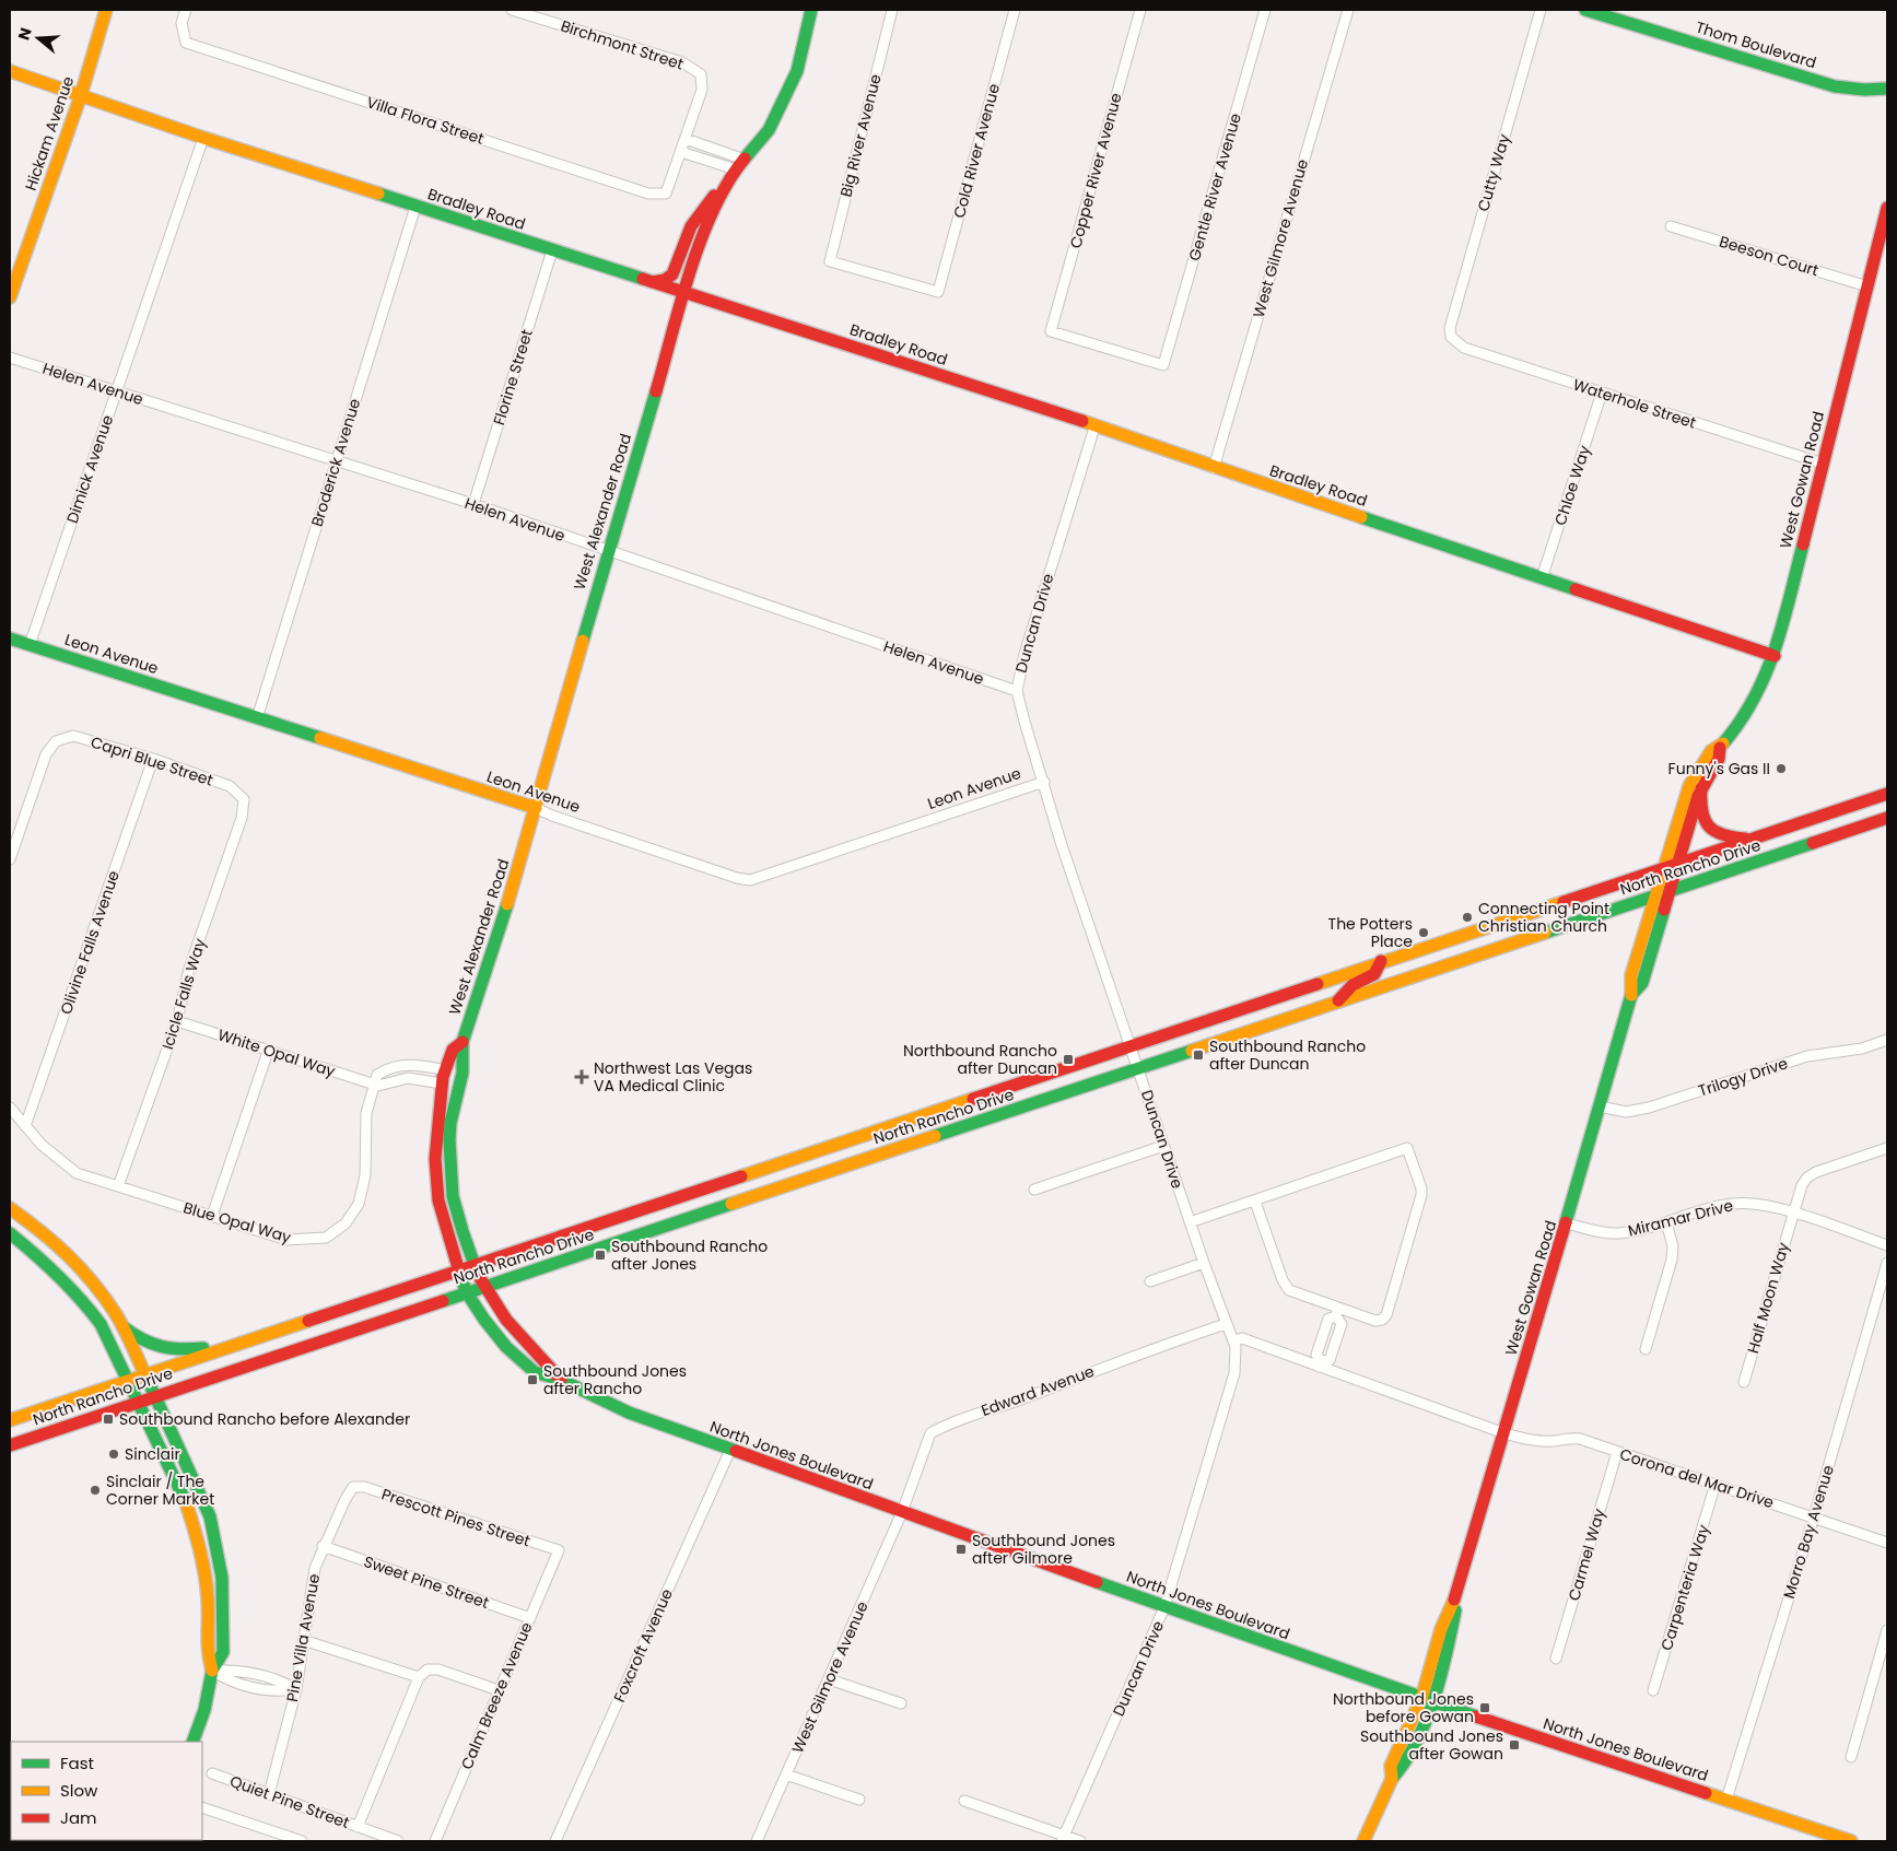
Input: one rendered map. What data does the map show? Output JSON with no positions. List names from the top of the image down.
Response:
{
  "streets": {
    "main road": [
      "Thom Boulevard",
      "Hickam Avenue",
      "Bradley Road",
      "West Gowan Road",
      "West Alexander Road",
      "Leon Avenue",
      "North Rancho Drive",
      "North Jones Boulevard"
    ],
    "street": [
      "Birchmont Street",
      "Villa Flora Street",
      "Big River Avenue",
      "Cold River Avenue",
      "Copper River Avenue",
      "Cutty Way",
      "Gentle River Avenue",
      "West Gilmore Avenue",
      "Beeson Court",
      "Florine Street",
      "Helen Avenue",
      "Waterhole Street",
      "Broderick Avenue",
      "Dimick Avenue",
      "Chloe Way",
      "Duncan Drive",
      "Capri Blue Street",
      "Olivine Falls Avenue",
      "Icicle Falls Way",
      "White Opal Way",
      "Trilogy Drive",
      "Miramar Drive",
      "Blue Opal Way",
      "Half Moon Way",
      "Edward Avenue",
      "Corona del Mar Drive",
      "Prescott Pines Street",
      "Morro Bay Avenue",
      "Carmel Way",
      "Sweet Pine Street",
      "Carpenteria Way",
      "Pine Villa Avenue",
      "Foxcroft Avenue",
      "Calm Breeze Avenue",
      "Quiet Pine Street"
    ]
  },
  "crossings": [
    ["Hickam Avenue", "Bradley Road"],
    ["Big River Avenue", "Cold River Avenue"],
    ["Copper River Avenue", "Gentle River Avenue"],
    ["Cutty Way", "Waterhole Street"],
    ["Bradley Road", "West Gilmore Avenue"],
    ["Bradley Road", "Florine Street"],
    ["Bradley Road", "Broderick Avenue"],
    ["Bradley Road", "Dimick Avenue"],
    ["Bradley Road", "West Gowan Road"],
    ["Bradley Road", "Chloe Way"],
    ["Bradley Road", "West Alexander Road"],
    ["Bradley Road", "Duncan Drive"],
    ["West Gilmore Avenue", "Edward Avenue"],
    ["West Gilmore Avenue", "North Jones Boulevard"],
    ["Beeson Court", "West Gowan Road"],
    ["Florine Street", "Helen Avenue"],
    ["Helen Avenue", "Broderick Avenue"],
    ["Helen Avenue", "Dimick Avenue"],
    ["Helen Avenue", "West Alexander Road"],
    ["Helen Avenue", "Duncan Drive"],
    ["Waterhole Street", "West Gowan Road"],
    ["Waterhole Street", "Chloe Way"],
    ["Broderick Avenue", "Leon Avenue"],
    ["Dimick Avenue", "Leon Avenue"],
    ["West Gowan Road", "North Rancho Drive"],
    ["West Gowan Road", "Trilogy Drive"],
    ["West Gowan Road", "Miramar Drive"],
    ["West Gowan Road", "North Jones Boulevard"],
    ["West Gowan Road", "Corona del Mar Drive"],
    ["West Alexander Road", "Leon Avenue"],
    ["West Alexander Road", "North Rancho Drive"],
    ["West Alexander Road", "Blue Opal Way"],
    ["West Alexander Road", "North Jones Boulevard"],
    ["Duncan Drive", "Leon Avenue"],
    ["Duncan Drive", "North Rancho Drive"],
    ["Duncan Drive", "Edward Avenue"],
    ["Duncan Drive", "North Jones Boulevard"],
    ["Capri Blue Street", "Olivine Falls Avenue"],
    ["Capri Blue Street", "Icicle Falls Way"],
    ["North Rancho Drive", "North Jones Boulevard"],
    ["Olivine Falls Avenue", "Blue Opal Way"],
    ["Icicle Falls Way", "White Opal Way"],
    ["Icicle Falls Way", "Blue Opal Way"],
    ["White Opal Way", "Blue Opal Way"],
    ["Miramar Drive", "Half Moon Way"],
    ["Edward Avenue", "North Jones Boulevard"],
    ["North Jones Boulevard", "Morro Bay Avenue"],
    ["North Jones Boulevard", "Foxcroft Avenue"],
    ["Corona del Mar Drive", "Morro Bay Avenue"],
    ["Corona del Mar Drive", "Carmel Way"],
    ["Corona del Mar Drive", "Carpenteria Way"],
    ["Prescott Pines Street", "Pine Villa Avenue"],
    ["Prescott Pines Street", "Calm Breeze Avenue"],
    ["Sweet Pine Street", "Pine Villa Avenue"],
    ["Sweet Pine Street", "Calm Breeze Avenue"],
    ["Pine Villa Avenue", "Quiet Pine Street"]
  ],
  "places": {
    "other": [
      "Funny's Gas II",
      "Connecting Point Christian Church",
      "The Potters Place",
      "Sinclair",
      "Sinclair / The Corner Market"
    ],
    "transit": [
      "Southbound Rancho after Duncan",
      "Northbound Rancho after Duncan",
      "Southbound Rancho after Jones",
      "Southbound Jones after Rancho",
      "Southbound Rancho before Alexander",
      "Southbound Jones after Gilmore",
      "Northbound Jones before Gowan",
      "Southbound Jones after Gowan"
    ],
    "health": ["Northwest Las Vegas VA Medical Clinic"]
  },
  "legend": ["Fast", "Slow", "Jam"],
  "north": "left"
}
